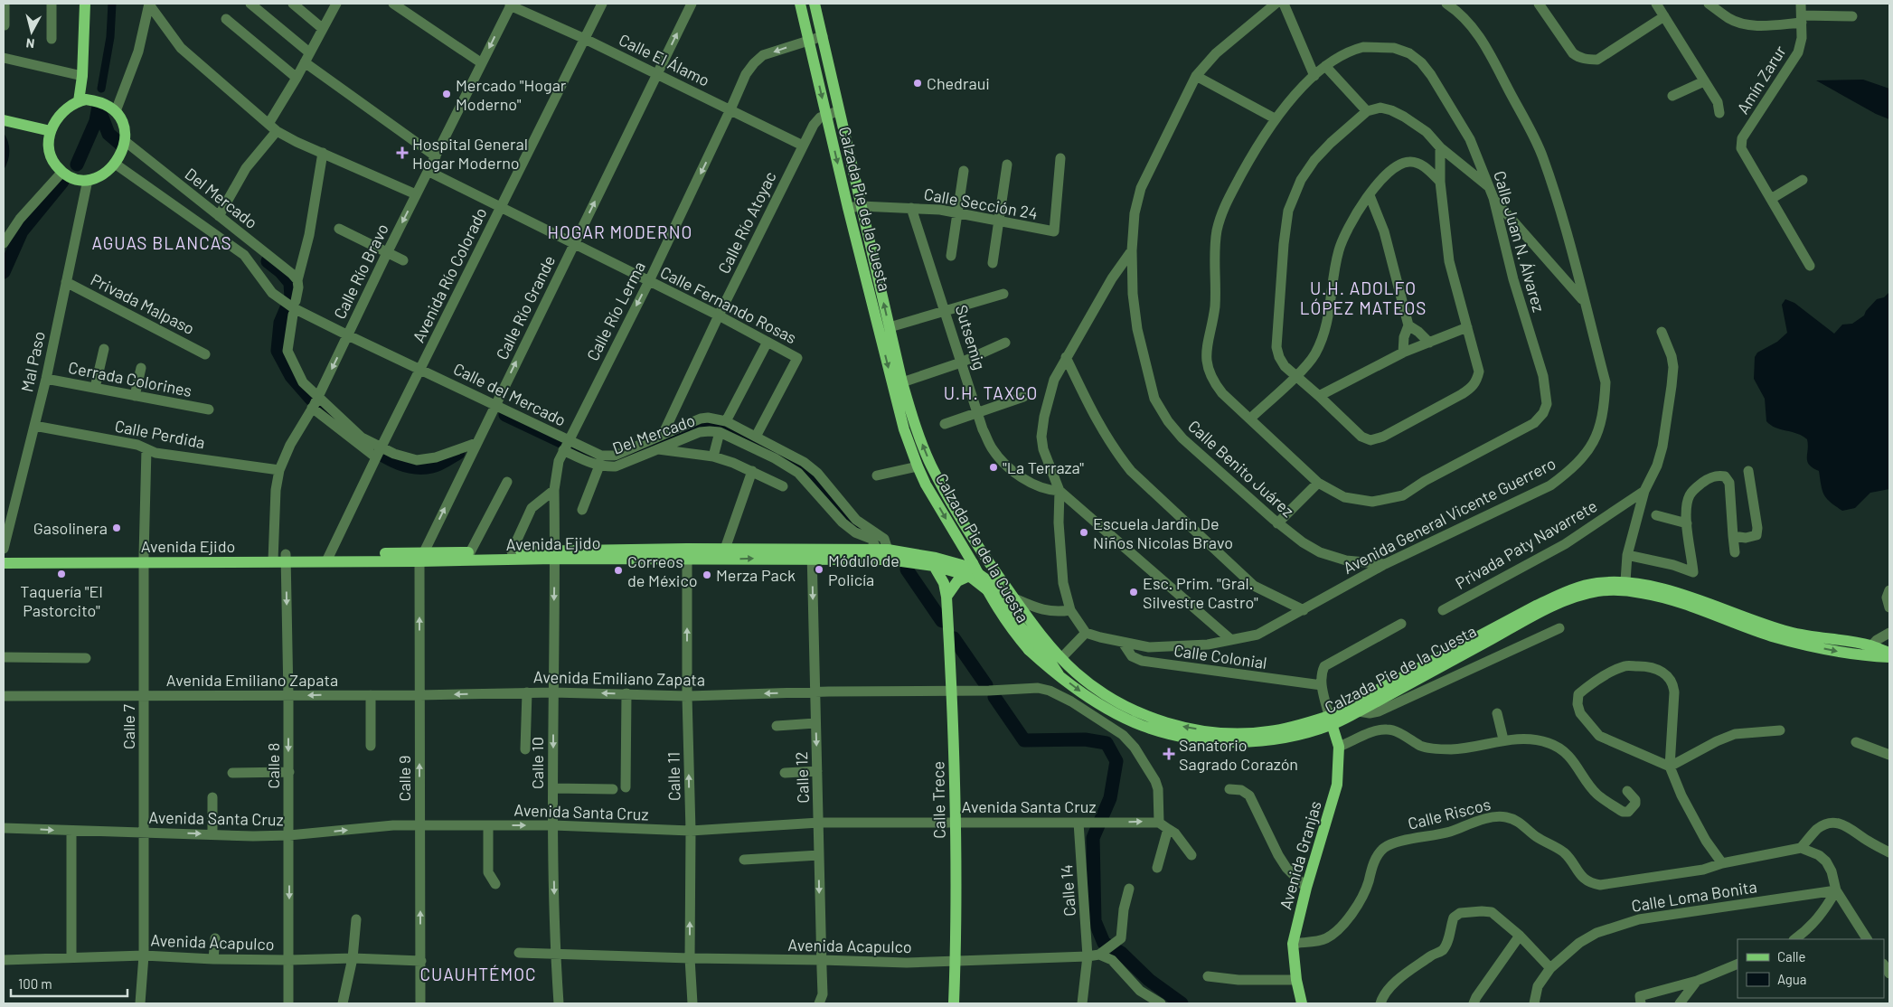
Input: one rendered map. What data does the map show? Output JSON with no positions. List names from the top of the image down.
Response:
{
  "streets": {
    "main road": [
      "Calzada Pie de la Cuesta",
      "Avenida Ejido",
      "Calle Trece",
      "Avenida Granjas"
    ],
    "street": [
      "Calle El Álamo",
      "Amín Zarur",
      "Del Mercado",
      "Calle Sección 24",
      "Calle Río Atoyac",
      "Calle Juan N. Álvarez",
      "Calle Río Bravo",
      "Avenida Río Colorado",
      "Privada Malpaso",
      "Calle Fernando Rosas",
      "Calle Río Grande",
      "Calle Río Lerma",
      "Sutsemig",
      "Mal Paso",
      "Cerrada Colorines",
      "Calle del Mercado",
      "Calle Perdida",
      "Calle Benito Juárez",
      "Avenida General Vicente Guerrero",
      "Privada Paty Navarrete",
      "Calle Colonial",
      "Avenida Emiliano Zapata",
      "Calle 7",
      "Calle 10",
      "Calle 8",
      "Calle 11",
      "Calle 12",
      "Calle 9",
      "Avenida Santa Cruz",
      "Calle Riscos",
      "Calle 14",
      "Calle Loma Bonita",
      "Avenida Acapulco"
    ]
  },
  "crossings": [
    ["Calle El Álamo", "Calle Río Atoyac"],
    ["Calle El Álamo", "Calle Río Bravo"],
    ["Calle El Álamo", "Avenida Río Colorado"],
    ["Calle El Álamo", "Calle Río Grande"],
    ["Calle El Álamo", "Calle Río Lerma"],
    ["Del Mercado", "Calle Río Lerma"],
    ["Del Mercado", "Mal Paso"],
    ["Del Mercado", "Calle del Mercado"],
    ["Del Mercado", "Avenida Ejido"],
    ["Calle Sección 24", "Calzada Pie de la Cuesta"],
    ["Calle Sección 24", "Sutsemig"],
    ["Calzada Pie de la Cuesta", "Calle Río Atoyac"],
    ["Calzada Pie de la Cuesta", "Calle Río Lerma"],
    ["Calzada Pie de la Cuesta", "Avenida Ejido"],
    ["Calzada Pie de la Cuesta", "Avenida Granjas"],
    ["Calle Río Atoyac", "Calle Fernando Rosas"],
    ["Calle Río Atoyac", "Calle del Mercado"],
    ["Calle Río Bravo", "Calle Fernando Rosas"],
    ["Calle Río Bravo", "Calle del Mercado"],
    ["Calle Río Bravo", "Calle Perdida"],
    ["Calle Río Bravo", "Avenida Ejido"],
    ["Avenida Río Colorado", "Calle Fernando Rosas"],
    ["Avenida Río Colorado", "Calle del Mercado"],
    ["Avenida Río Colorado", "Avenida Ejido"],
    ["Privada Malpaso", "Mal Paso"],
    ["Calle Fernando Rosas", "Calle Río Grande"],
    ["Calle Fernando Rosas", "Calle Río Lerma"],
    ["Calle Fernando Rosas", "Calle del Mercado"],
    ["Calle Río Grande", "Calle del Mercado"],
    ["Calle Río Grande", "Avenida Ejido"],
    ["Calle Río Grande", "Calle 9"],
    ["Calle Río Lerma", "Calle del Mercado"],
    ["Calle Río Lerma", "Avenida Ejido"],
    ["Calle Río Lerma", "Calle 10"],
    ["Mal Paso", "Cerrada Colorines"],
    ["Mal Paso", "Calle del Mercado"],
    ["Mal Paso", "Calle Perdida"],
    ["Calle del Mercado", "Avenida Ejido"],
    ["Calle Perdida", "Calle 7"],
    ["Calle Benito Juárez", "Avenida General Vicente Guerrero"],
    ["Avenida General Vicente Guerrero", "Calle Colonial"],
    ["Avenida Ejido", "Calle 7"],
    ["Avenida Ejido", "Calle 10"],
    ["Avenida Ejido", "Calle 8"],
    ["Avenida Ejido", "Calle 11"],
    ["Avenida Ejido", "Calle 12"],
    ["Avenida Ejido", "Calle 9"],
    ["Avenida Ejido", "Calle Trece"],
    ["Avenida Emiliano Zapata", "Calle 7"],
    ["Avenida Emiliano Zapata", "Calle 10"],
    ["Avenida Emiliano Zapata", "Calle 8"],
    ["Avenida Emiliano Zapata", "Calle 11"],
    ["Avenida Emiliano Zapata", "Calle 12"],
    ["Avenida Emiliano Zapata", "Calle 9"],
    ["Avenida Emiliano Zapata", "Calle Trece"],
    ["Avenida Emiliano Zapata", "Avenida Santa Cruz"],
    ["Calle 7", "Avenida Santa Cruz"],
    ["Calle 7", "Avenida Acapulco"],
    ["Calle 10", "Avenida Santa Cruz"],
    ["Calle 10", "Avenida Acapulco"],
    ["Calle 8", "Avenida Santa Cruz"],
    ["Calle 8", "Avenida Acapulco"],
    ["Calle 11", "Avenida Santa Cruz"],
    ["Calle 11", "Avenida Acapulco"],
    ["Calle 12", "Avenida Santa Cruz"],
    ["Calle 12", "Avenida Acapulco"],
    ["Calle 9", "Avenida Santa Cruz"],
    ["Calle 9", "Avenida Acapulco"],
    ["Calle Trece", "Avenida Santa Cruz"],
    ["Calle Trece", "Avenida Acapulco"],
    ["Avenida Santa Cruz", "Calle 14"],
    ["Calle Riscos", "Avenida Granjas"],
    ["Calle 14", "Avenida Acapulco"]
  ],
  "one_way": [
    "Calle Río Grande",
    "Calle Río Lerma",
    "Calle 11",
    "Calle 12",
    "Avenida Santa Cruz"
  ],
  "districts": [
    "HOGAR MODERNO",
    "AGUAS BLANCAS",
    "U.H. ADOLFO LÓPEZ MATEOS",
    "U.H. TAXCO",
    "CUAUHTÉMOC"
  ],
  "places": {
    "other": [
      "Chedraui",
      "Mercado \"Hogar Moderno\"",
      "\"La Terraza\"",
      "Gasolinera",
      "Escuela Jardin De Niños Nicolas Bravo",
      "Módulo de Policía",
      "Correos de México",
      "Taquería \"El Pastorcito\"",
      "Merza Pack",
      "Esc. Prim. \"Gral. Silvestre Castro\""
    ],
    "health": ["Hospital General Hogar Moderno", "Sanatorio Sagrado Corazón"]
  },
  "legend": ["Calle", "Agua"],
  "scale_bar": "100 m",
  "north": "bottom"
}
